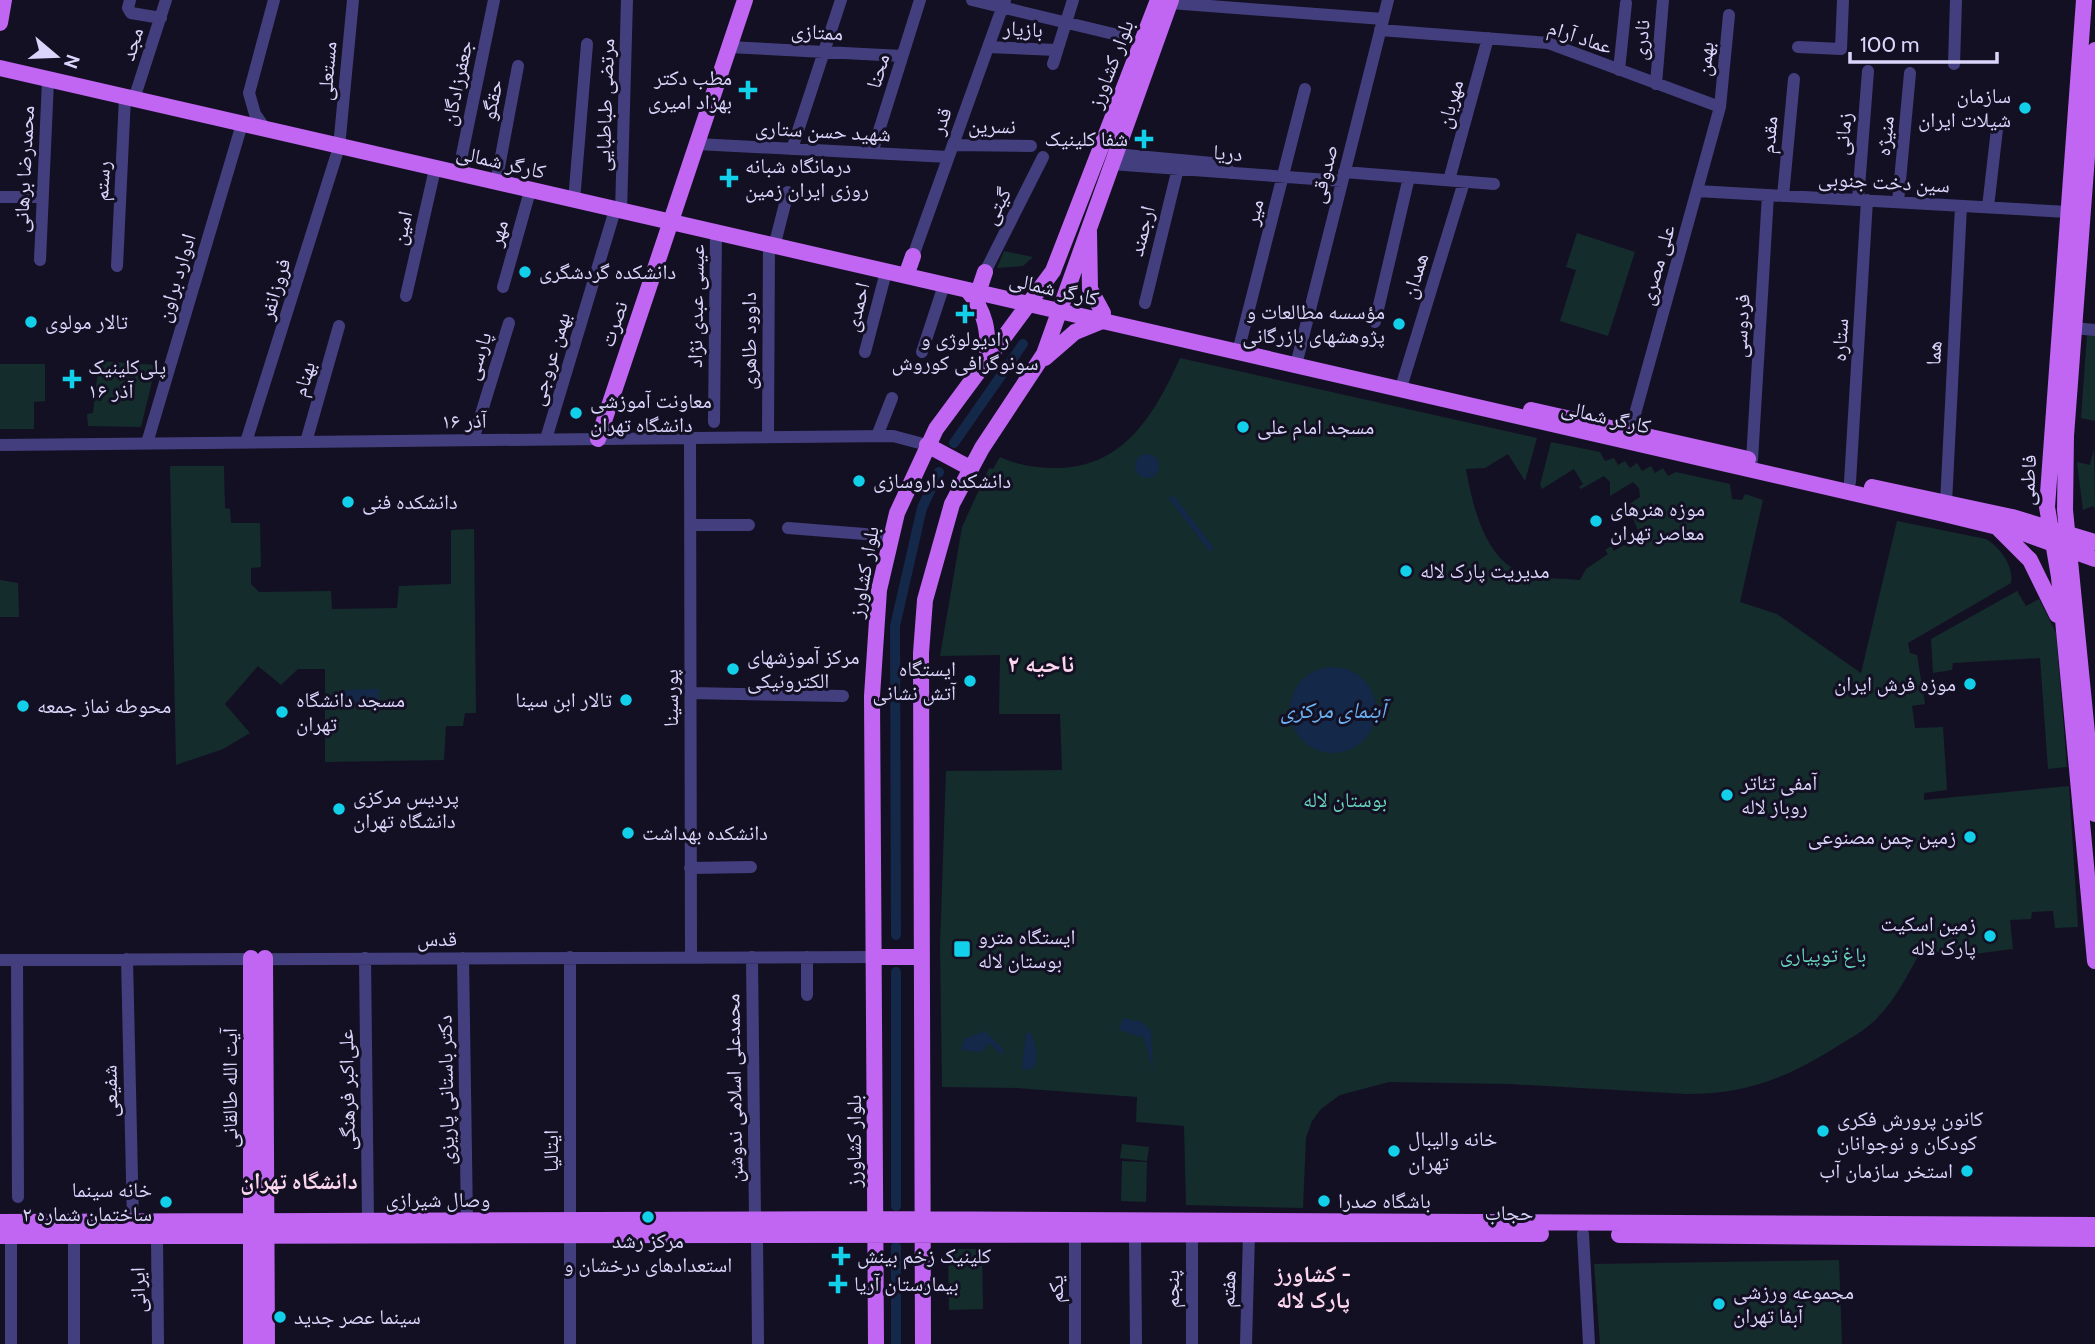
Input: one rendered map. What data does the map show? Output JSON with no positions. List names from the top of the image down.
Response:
{
  "streets": {
    "main road": [
      "بلوار کشاورز",
      "کارگر شمالی",
      "نصرت",
      "فاطمی",
      "آیت الله طالقانی",
      "وصال شیرازی",
      "حجاب"
    ],
    "street": [
      "بازیار",
      "ممتازی",
      "عماد آرام",
      "نادری",
      "مجد",
      "بهمن",
      "مستعلی",
      "محنا",
      "جعفرزادگان",
      "حقگو",
      "مهربان",
      "مرتضی طباطبایی",
      "قدر",
      "نسرین",
      "شهید حسن ستاری",
      "زمانی",
      "مقدم",
      "منیژه",
      "دریا",
      "محمدرضا برهانی",
      "صدوقی",
      "رستم",
      "سین دخت جنوبی",
      "گیتی",
      "میر",
      "امین",
      "ارجمند",
      "مهر",
      "علی مصری",
      "همدان",
      "ادوارد براون",
      "فروزانفر",
      "عیسی عبدی نژاد",
      "احمدی",
      "فردوسی",
      "ستاره",
      "داوود طاهری",
      "هما",
      "پارسی",
      "بهمن عروجی",
      "بهنام",
      "۱۶ آذر",
      "پورسینا",
      "قدس",
      "محمدعلی اسلامی ندوشن",
      "علی‌اکبر فرهنگی",
      "دکتر باستانی پاریزی",
      "شفیعی",
      "ایتالیا",
      "یکم",
      "پنجم",
      "هفتم",
      "ایرانی"
    ]
  },
  "crossings": [
    ["بازیار", "قدر"],
    ["ممتازی", "محنا"],
    ["ممتازی", "نصرت"],
    ["عماد آرام", "نادری"],
    ["عماد آرام", "بهمن"],
    ["عماد آرام", "بلوار کشاورز"],
    ["عماد آرام", "مهربان"],
    ["عماد آرام", "صدوقی"],
    ["عماد آرام", "علی مصری"],
    ["مجد", "کارگر شمالی"],
    ["مجد", "رستم"],
    ["بهمن", "علی مصری"],
    ["بلوار کشاورز", "دریا"],
    ["بلوار کشاورز", "کارگر شمالی"],
    ["بلوار کشاورز", "۱۶ آذر"],
    ["بلوار کشاورز", "قدس"],
    ["بلوار کشاورز", "وصال شیرازی"],
    ["بلوار کشاورز", "حجاب"],
    ["مستعلی", "کارگر شمالی"],
    ["مستعلی", "فروزانفر"],
    ["محنا", "شهید حسن ستاری"],
    ["جعفرزادگان", "کارگر شمالی"],
    ["حقگو", "کارگر شمالی"],
    ["مهربان", "دریا"],
    ["مرتضی طباطبایی", "کارگر شمالی"],
    ["مرتضی طباطبایی", "بهمن عروجی"],
    ["قدر", "نسرین"],
    ["قدر", "شهید حسن ستاری"],
    ["نسرین", "شهید حسن ستاری"],
    ["شهید حسن ستاری", "نصرت"],
    ["زمانی", "سین دخت جنوبی"],
    ["زمانی", "ستاره"],
    ["مقدم", "سین دخت جنوبی"],
    ["منیژه", "سین دخت جنوبی"],
    ["دریا", "صدوقی"],
    ["دریا", "میر"],
    ["دریا", "ارجمند"],
    ["دریا", "همدان"],
    ["کارگر شمالی", "محمدرضا برهانی"],
    ["کارگر شمالی", "صدوقی"],
    ["کارگر شمالی", "رستم"],
    ["کارگر شمالی", "میر"],
    ["کارگر شمالی", "امین"],
    ["کارگر شمالی", "مهر"],
    ["کارگر شمالی", "علی مصری"],
    ["کارگر شمالی", "همدان"],
    ["کارگر شمالی", "ادوارد براون"],
    ["کارگر شمالی", "فروزانفر"],
    ["کارگر شمالی", "عیسی عبدی نژاد"],
    ["کارگر شمالی", "احمدی"],
    ["کارگر شمالی", "نصرت"],
    ["کارگر شمالی", "فردوسی"],
    ["کارگر شمالی", "ستاره"],
    ["کارگر شمالی", "داوود طاهری"],
    ["کارگر شمالی", "هما"],
    ["کارگر شمالی", "بهمن عروجی"],
    ["سین دخت جنوبی", "علی مصری"],
    ["سین دخت جنوبی", "فردوسی"],
    ["سین دخت جنوبی", "ستاره"],
    ["سین دخت جنوبی", "هما"],
    ["سین دخت جنوبی", "فاطمی"],
    ["ادوارد براون", "۱۶ آذر"],
    ["فروزانفر", "۱۶ آذر"],
    ["نصرت", "۱۶ آذر"],
    ["داوود طاهری", "۱۶ آذر"],
    ["پارسی", "۱۶ آذر"],
    ["بهمن عروجی", "۱۶ آذر"],
    ["بهنام", "۱۶ آذر"],
    ["۱۶ آذر", "پورسینا"],
    ["پورسینا", "قدس"],
    ["قدس", "آیت الله طالقانی"],
    ["قدس", "محمدعلی اسلامی ندوشن"],
    ["قدس", "علی‌اکبر فرهنگی"],
    ["قدس", "دکتر باستانی پاریزی"],
    ["قدس", "شفیعی"],
    ["قدس", "ایتالیا"],
    ["آیت الله طالقانی", "وصال شیرازی"],
    ["محمدعلی اسلامی ندوشن", "وصال شیرازی"],
    ["علی‌اکبر فرهنگی", "وصال شیرازی"],
    ["دکتر باستانی پاریزی", "وصال شیرازی"],
    ["شفیعی", "وصال شیرازی"],
    ["ایتالیا", "وصال شیرازی"],
    ["وصال شیرازی", "حجاب"],
    ["وصال شیرازی", "ایرانی"],
    ["حجاب", "یکم"],
    ["حجاب", "پنجم"],
    ["حجاب", "هفتم"]
  ],
  "districts": ["ناحیه ۲", "دانشگاه تهران", "کشاورز - پارک لاله"],
  "water": ["آبنمای مرکزی"],
  "parks": ["بوستان لاله", "باغ توپیاری"],
  "places": {
    "health": [
      "مطب دکتر بهزاد امیری",
      "شفا کلینیک",
      "درمانگاه شبانه روزی ایران زمین",
      "رادیولوژی و سونوگرافی کوروش",
      "پلی‌کلینیک ۱۶ آذر",
      "کلینیک زخم بینش",
      "بیمارستان آریا"
    ],
    "other": [
      "سازمان شیلات ایران",
      "دانشکده گردشگری",
      "تالار مولوی",
      "مؤسسه مطالعات و پژوهشهای بازرگانی",
      "معاونت آموزشی دانشگاه تهران",
      "مسجد امام علی",
      "دانشکده داروسازی",
      "دانشکده فنی",
      "موزه هنرهای معاصر تهران",
      "مدیریت پارک لاله",
      "مرکز آموزشهای الکترونیکی",
      "ایستگاه آتش نشانی",
      "موزه فرش ایران",
      "تالار ابن سینا",
      "محوطه نماز جمعه",
      "مسجد دانشگاه تهران",
      "آمفی تئاتر روباز لاله",
      "پردیس مرکزی دانشگاه‌ تهران",
      "دانشکده بهداشت",
      "زمین چمن مصنوعی",
      "زمین اسکیت پارک لاله",
      "کانون پرورش فکری کودکان و نوجوانان",
      "خانه والیبال تهران",
      "استخر سازمان آب",
      "باشگاه صدرا",
      "خانه سینما ساختمان شماره ۲",
      "مرکز رشد استعدادهای درخشان و",
      "مجموعه ورزشی آبفا تهران",
      "سینما عصر جدید"
    ],
    "transit": ["ایستگاه مترو بوستان لاله"]
  },
  "scale_bar": "100 m",
  "north": "right"
}
